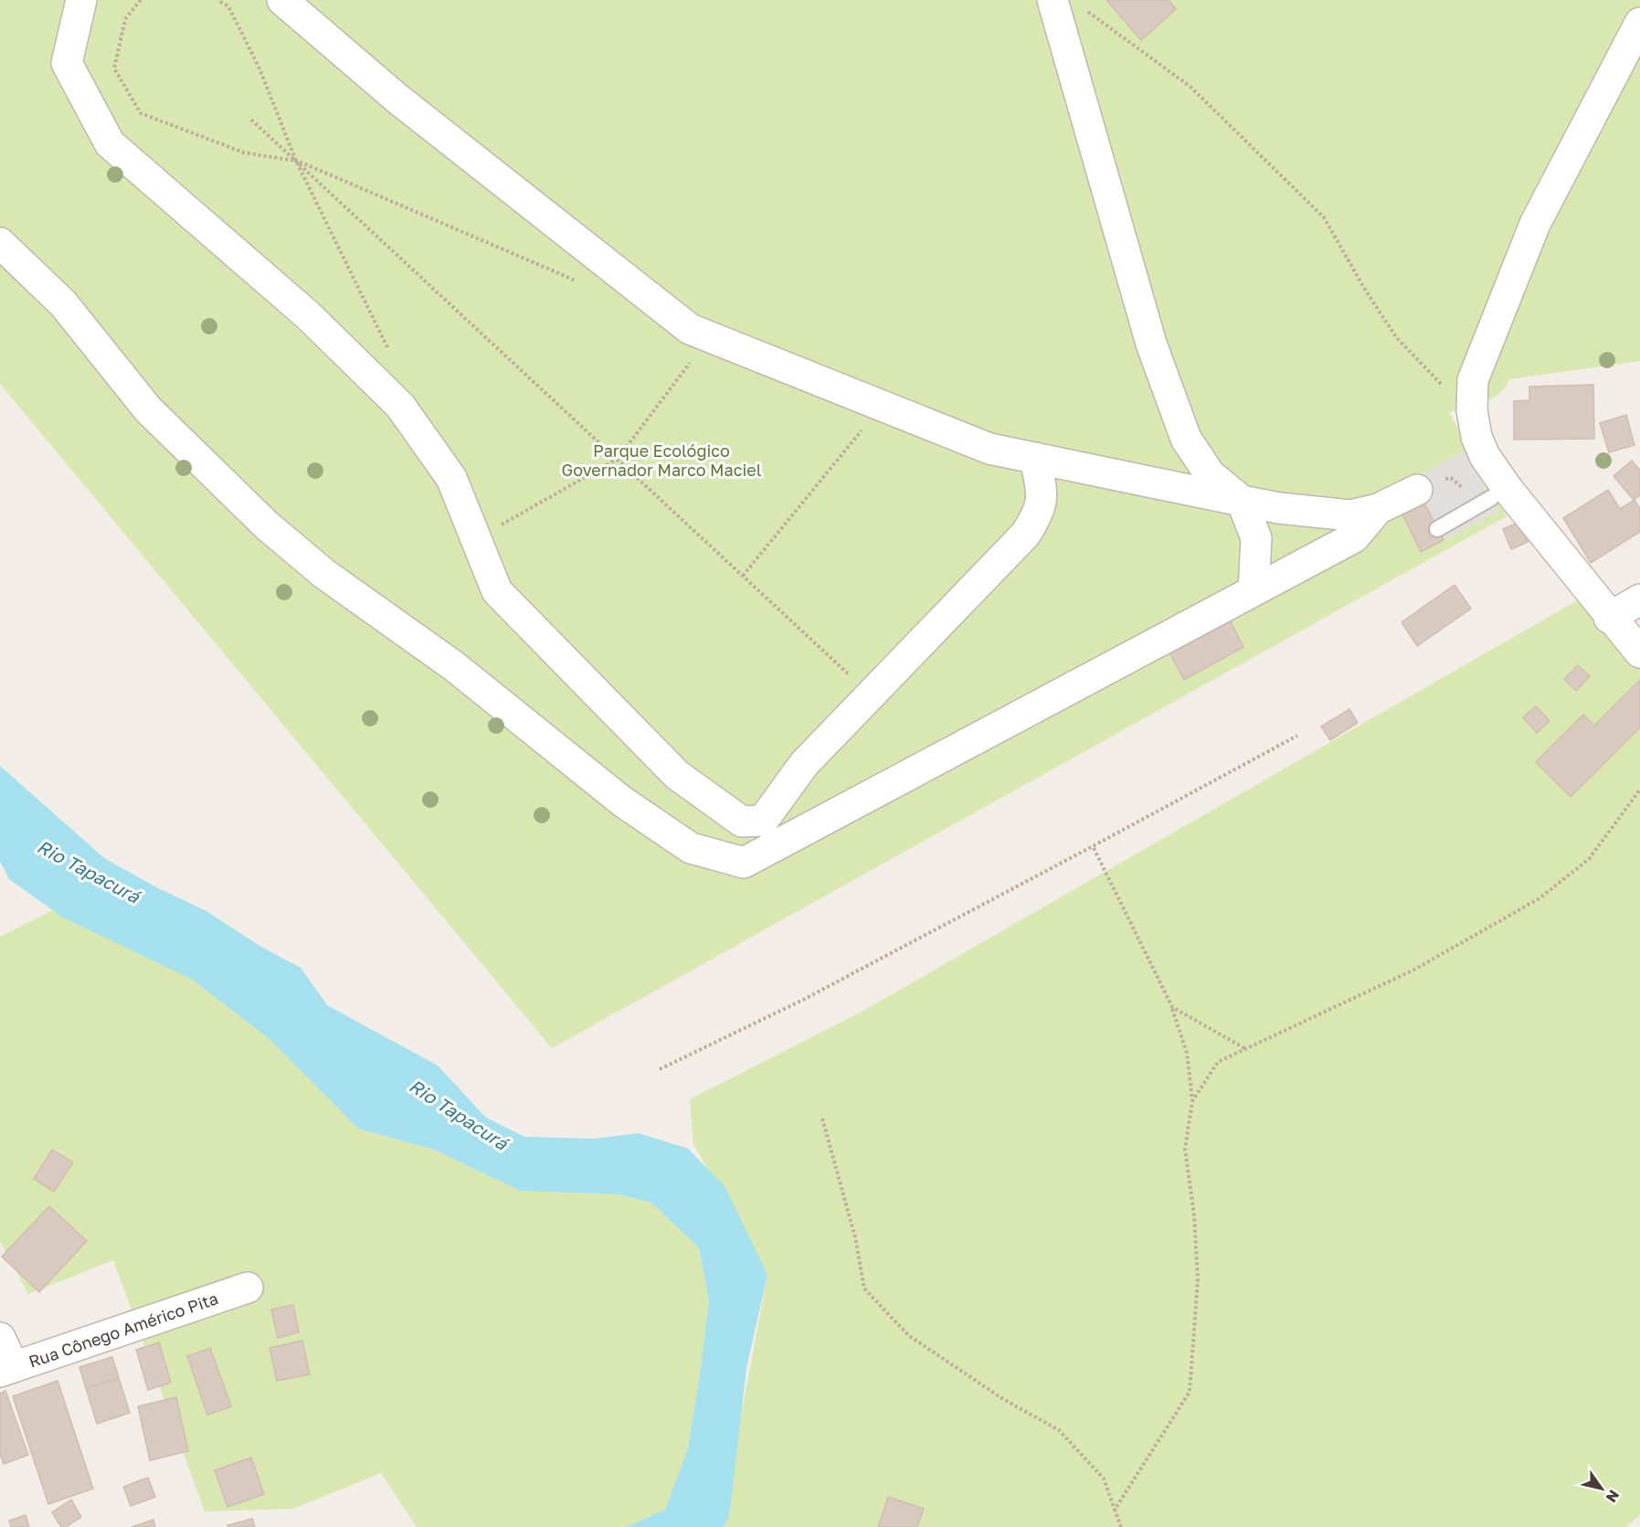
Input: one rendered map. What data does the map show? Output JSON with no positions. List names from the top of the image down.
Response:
{
  "streets": {
    "street": ["Rua Cônego Américo Pita"]
  },
  "water": ["Rio Tapacurá"],
  "parks": ["Parque Ecológico Governador Marco Maciel"],
  "north": "bottom right"
}
